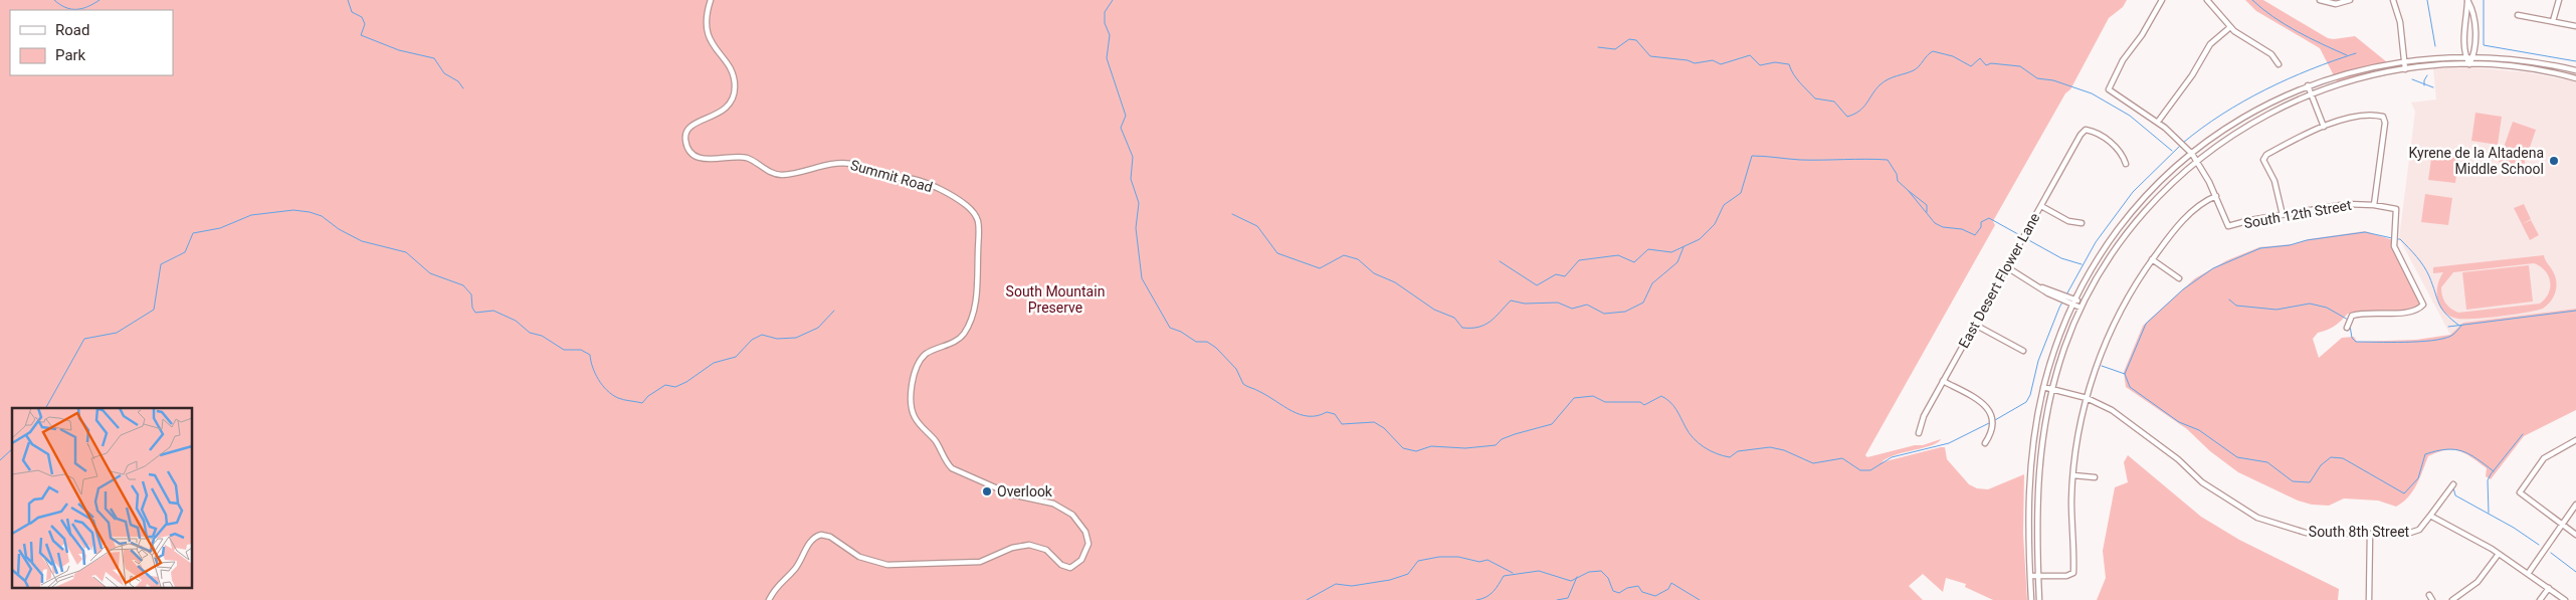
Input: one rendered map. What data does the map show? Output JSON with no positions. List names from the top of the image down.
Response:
{
  "streets": {
    "street": [
      "Summit Road",
      "South 12th Street",
      "East Desert Flower Lane",
      "South 8th Street"
    ]
  },
  "parks": ["South Mountain Preserve"],
  "places": ["Kyrene de la Altadena Middle School", "Overlook"],
  "legend": ["Road", "Park"]
}
